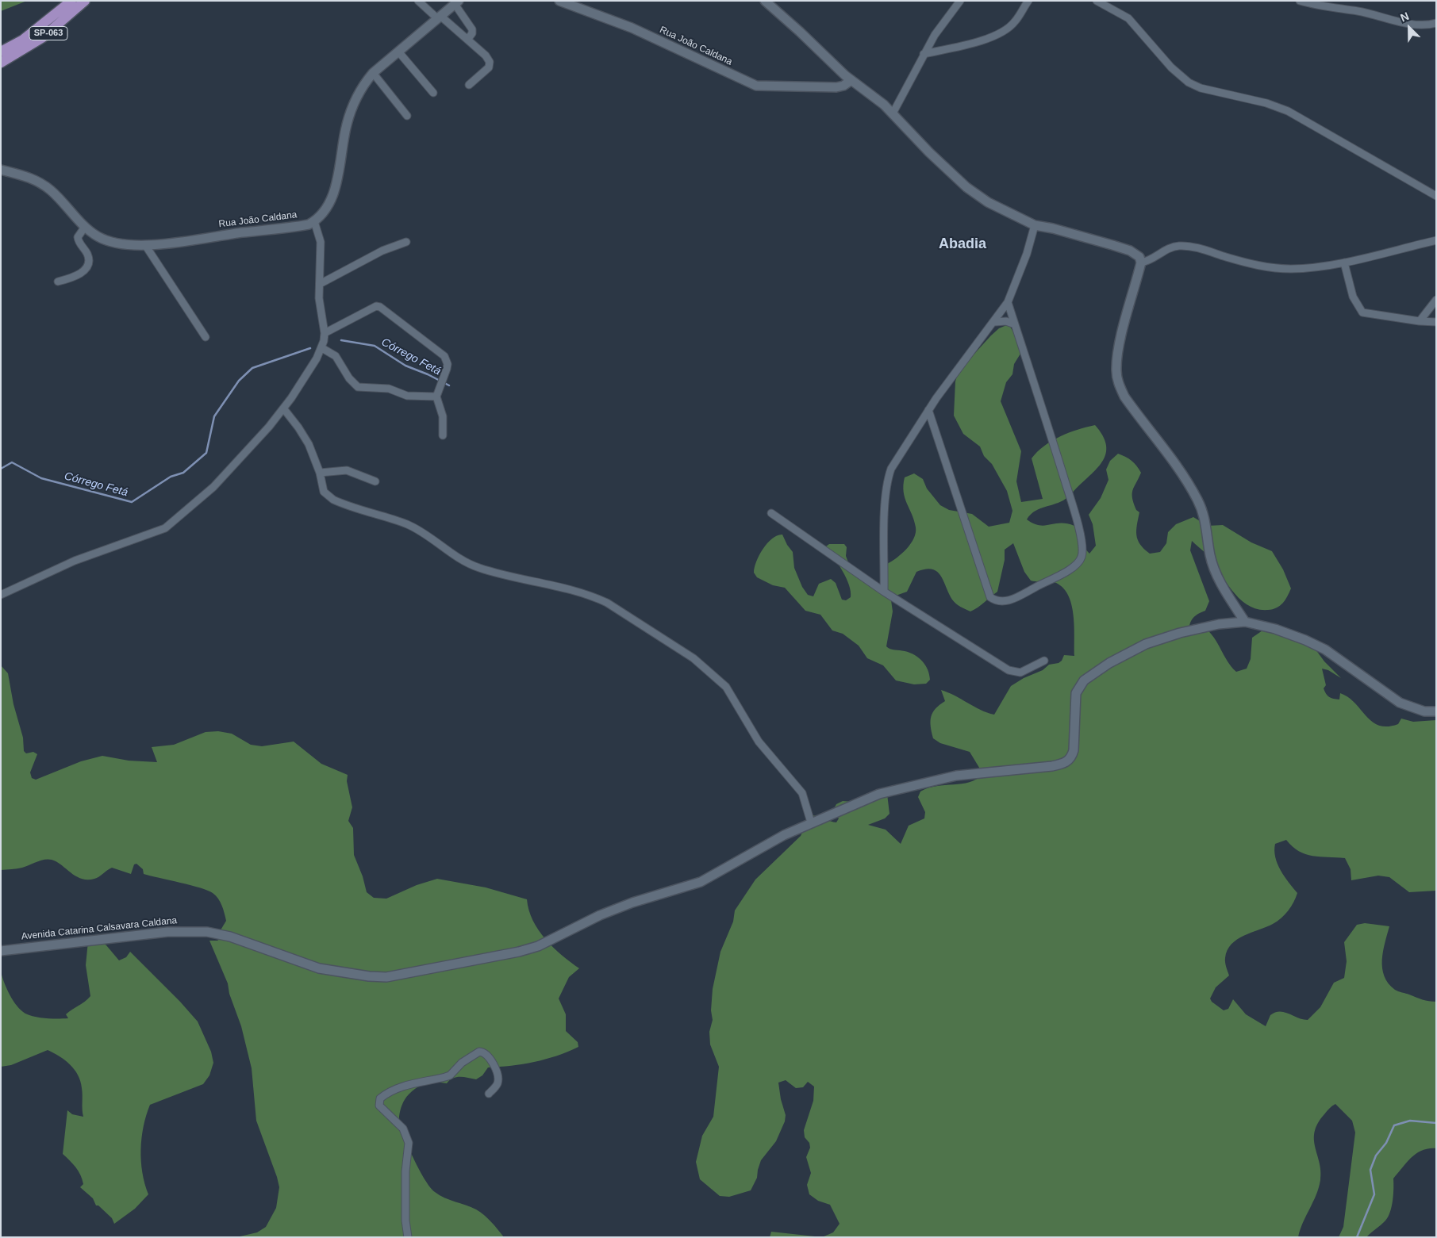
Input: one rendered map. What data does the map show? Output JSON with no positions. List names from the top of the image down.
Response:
{
  "streets": {
    "main road": ["SP-063"],
    "street": ["Rua João Caldana", "Avenida Catarina Calsavara Caldana"]
  },
  "districts": ["Abadia"],
  "water": ["Córrego Fetá"],
  "north": "top left"
}
